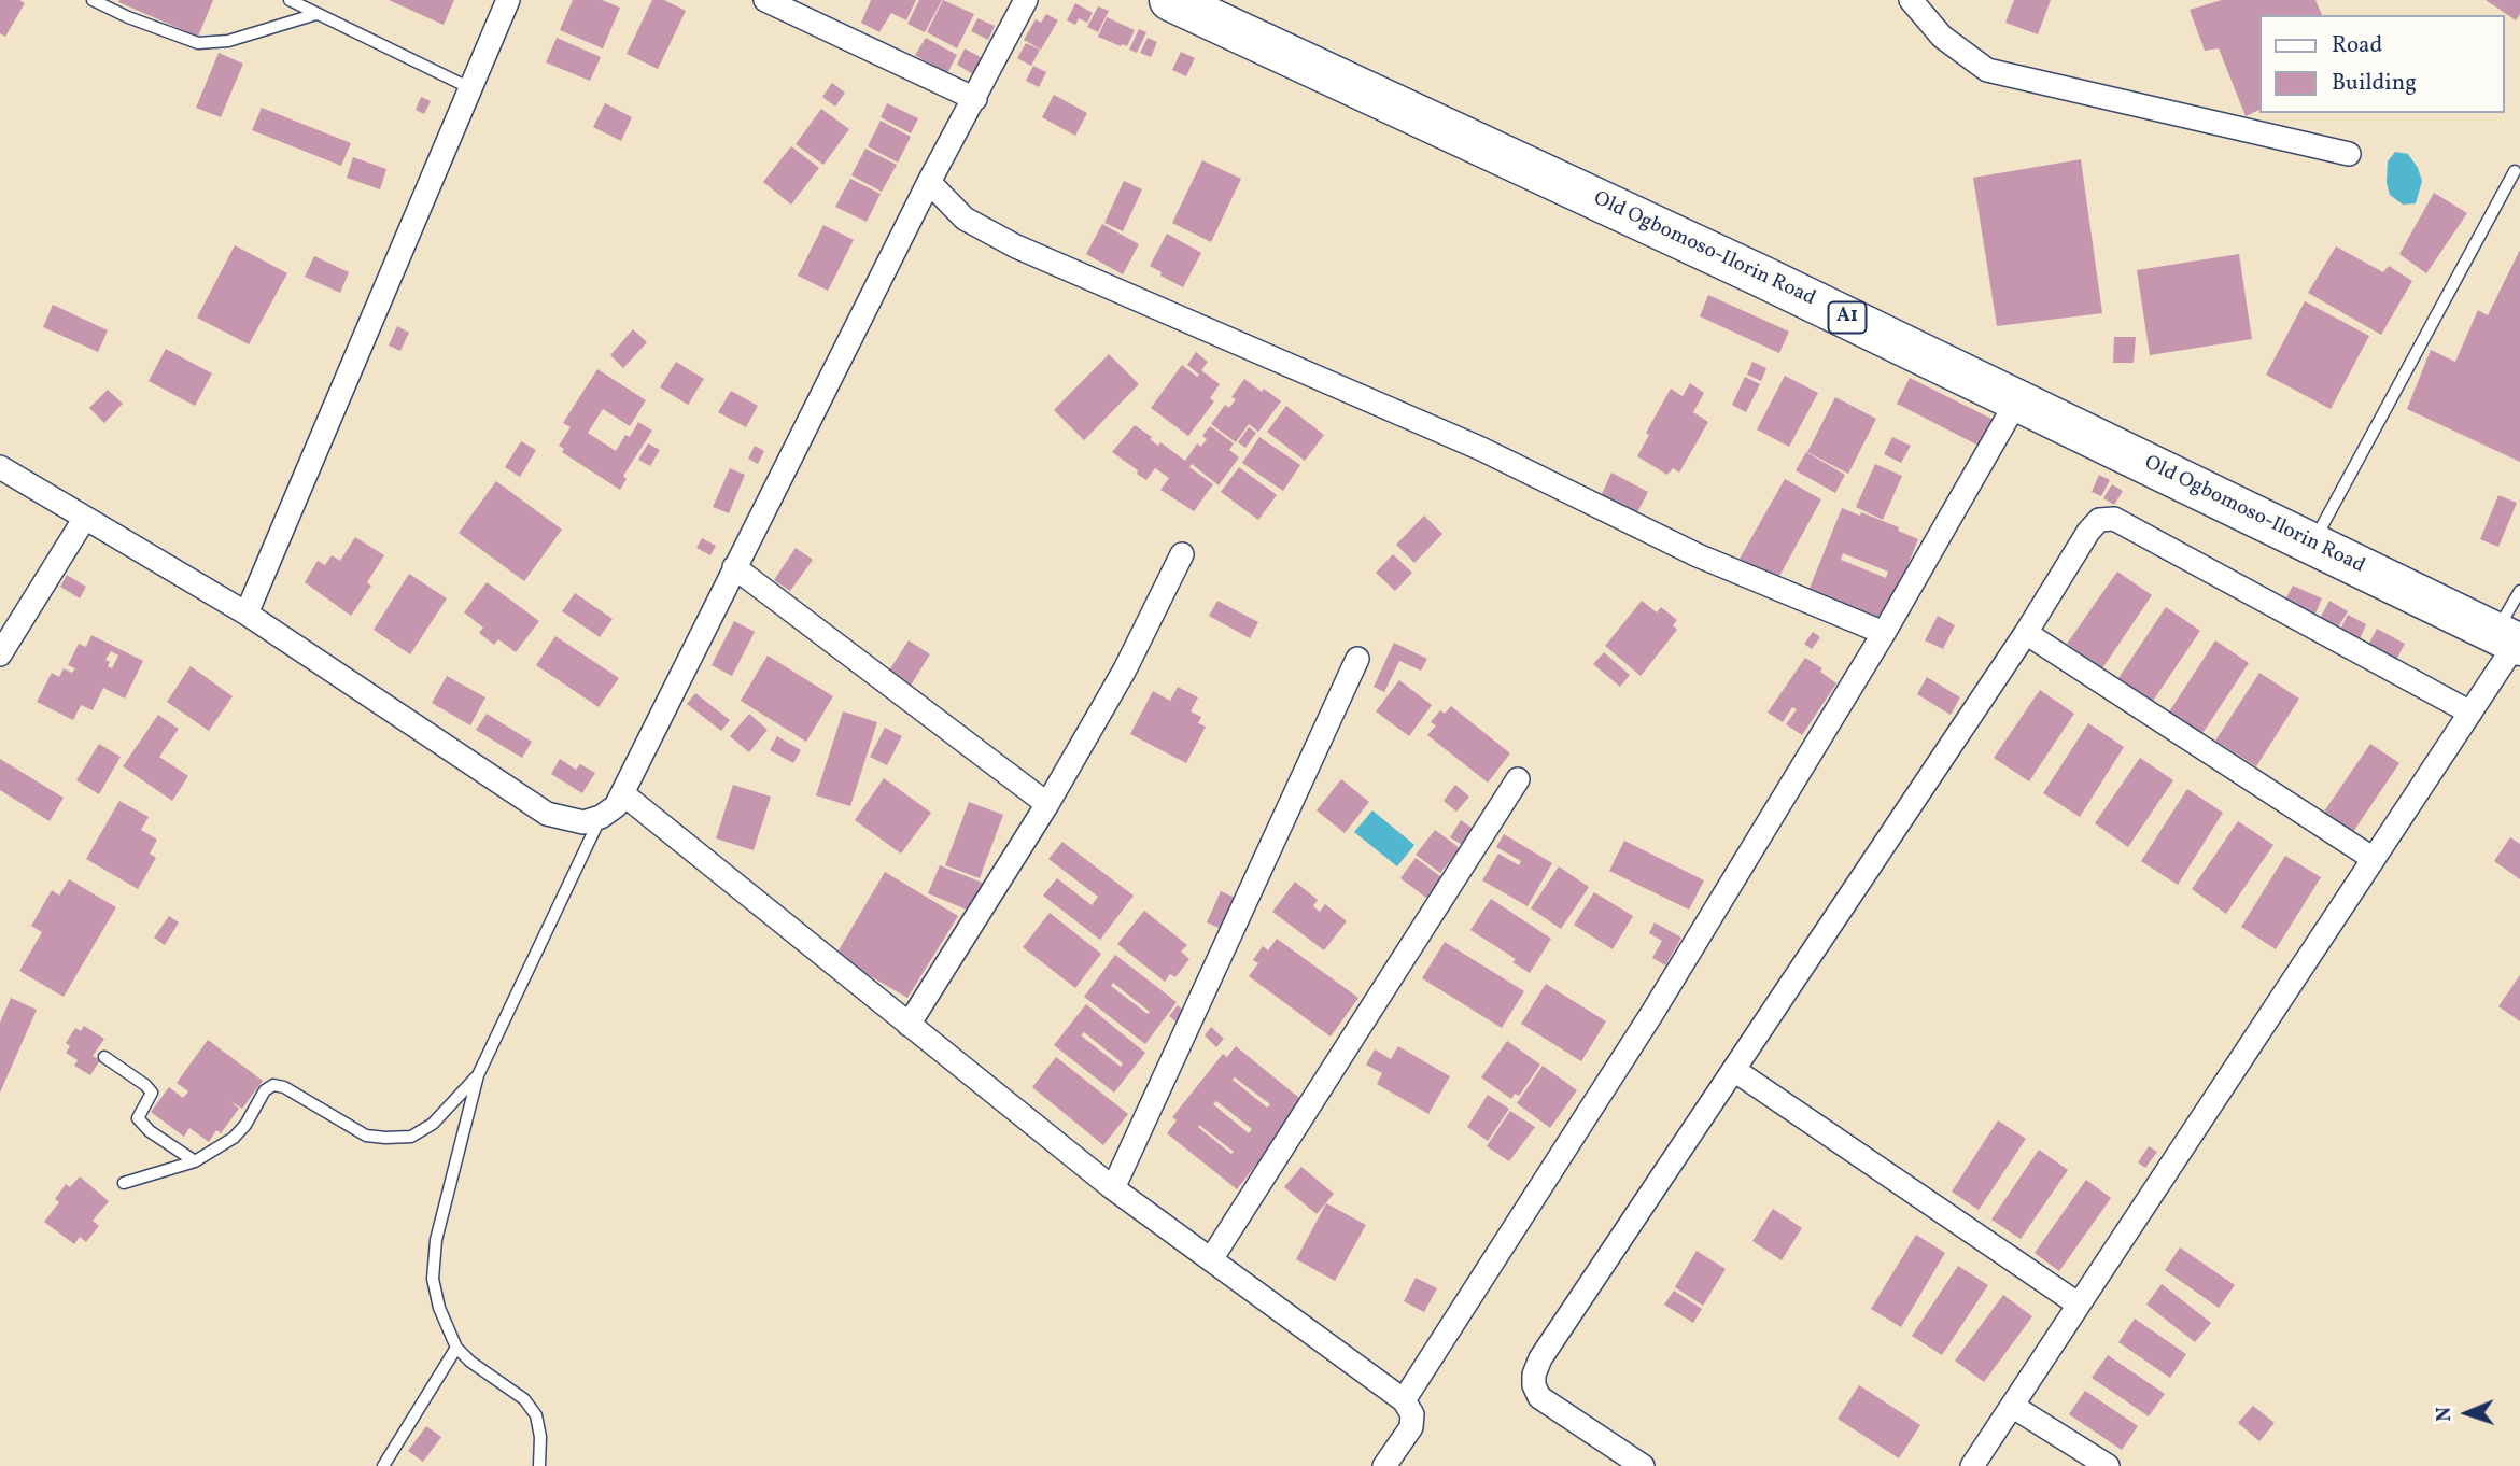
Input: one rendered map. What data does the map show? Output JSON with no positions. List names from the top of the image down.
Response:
{
  "streets": {
    "highway": ["Old Ogbomoso-Ilorin Road", "A1"]
  },
  "legend": ["Road", "Building"],
  "north": "left"
}
